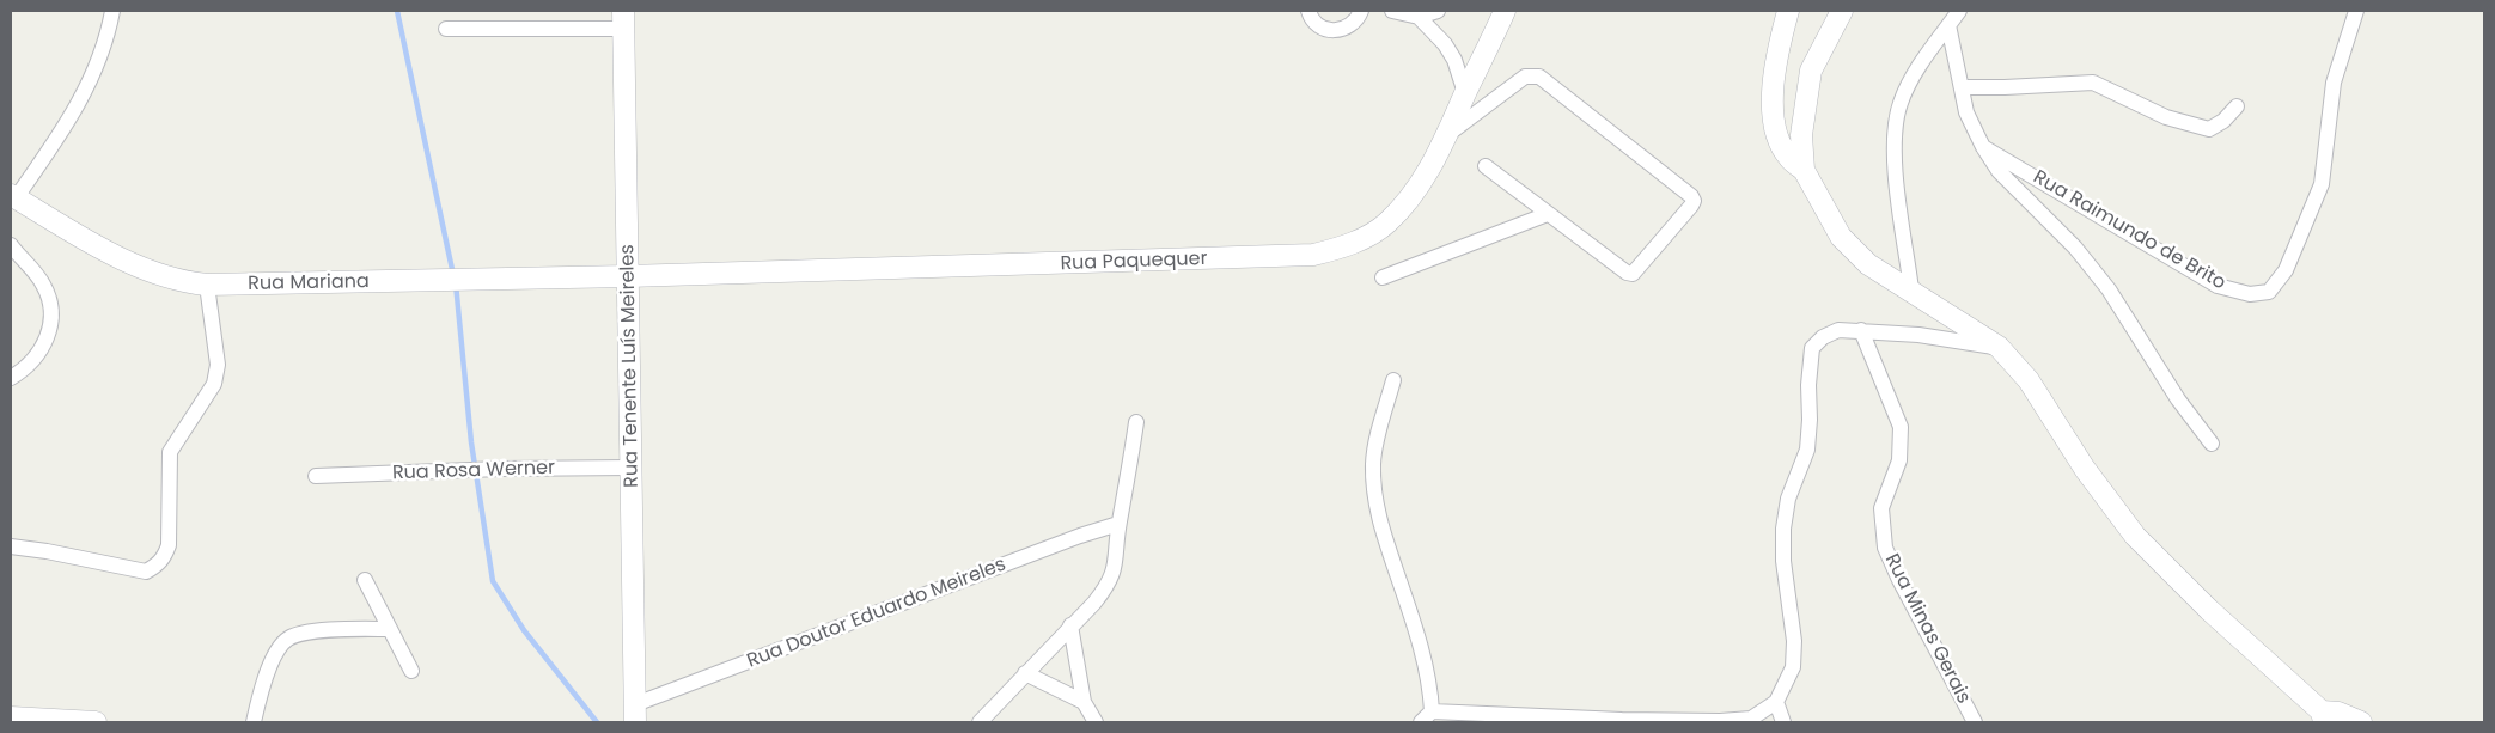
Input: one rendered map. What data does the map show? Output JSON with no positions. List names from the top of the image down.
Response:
{
  "streets": {
    "street": [
      "Rua Raimundo de Brito",
      "Rua Paquequer",
      "Rua Mariana",
      "Rua Tenente Luís Meireles",
      "Rua Rosa Werner",
      "Rua Doutor Eduardo Meireles",
      "Rua Minas Gerais"
    ]
  },
  "crossings": [
    ["Rua Paquequer", "Rua Mariana"],
    ["Rua Paquequer", "Rua Tenente Luís Meireles"],
    ["Rua Mariana", "Rua Tenente Luís Meireles"],
    ["Rua Tenente Luís Meireles", "Rua Rosa Werner"],
    ["Rua Tenente Luís Meireles", "Rua Doutor Eduardo Meireles"]
  ]
}
